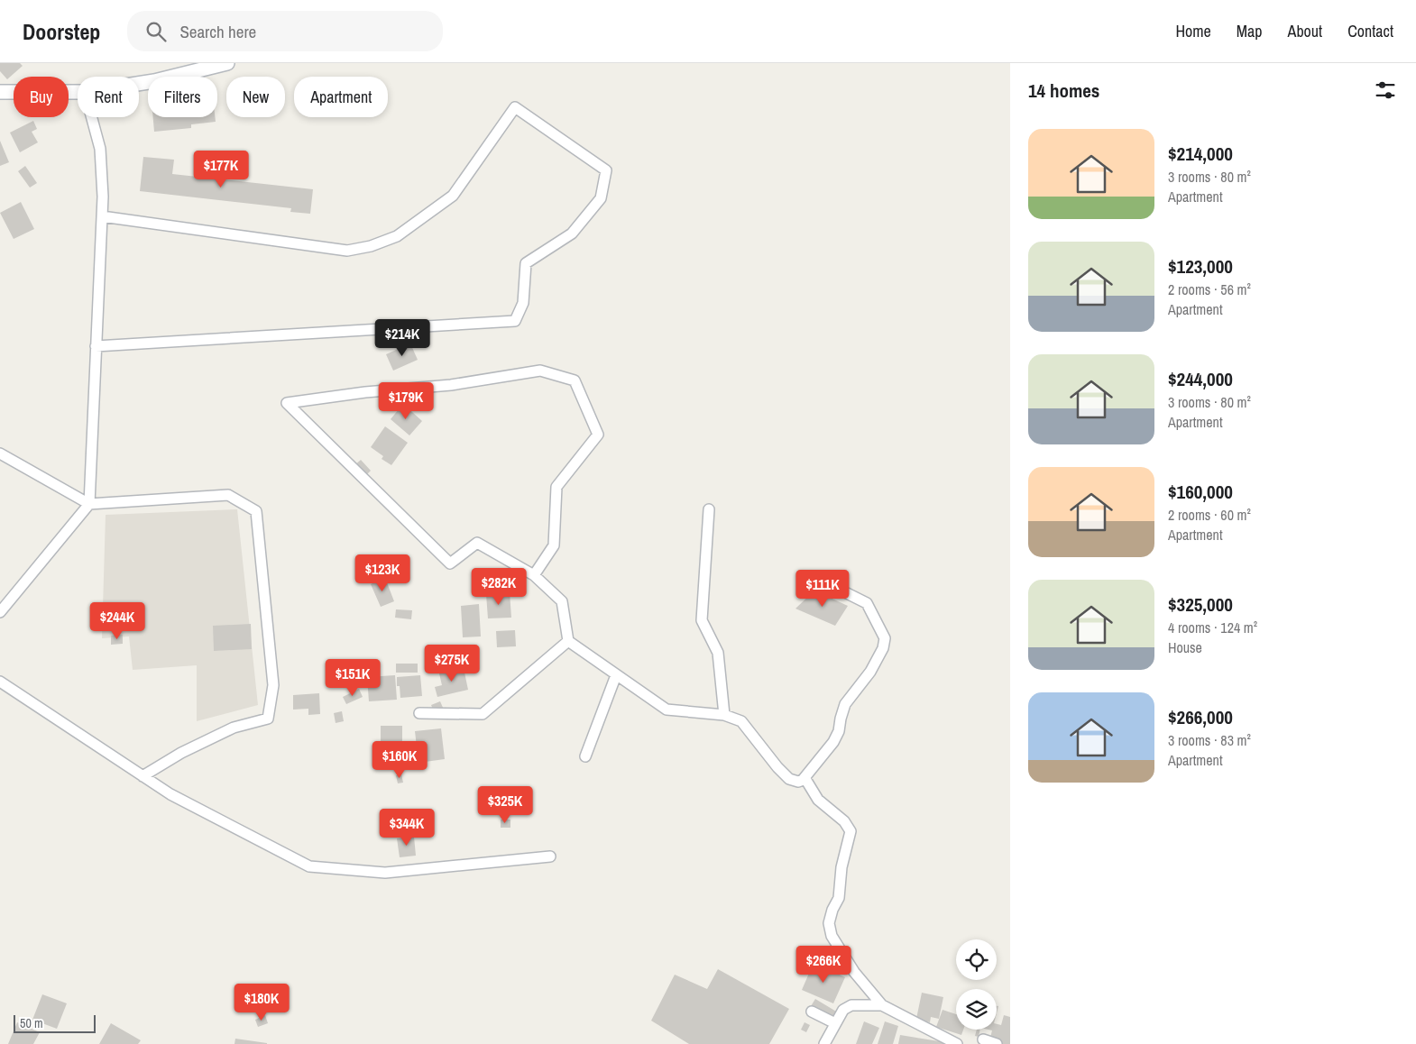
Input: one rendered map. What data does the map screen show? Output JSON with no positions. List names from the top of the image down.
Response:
{
  "scale_bar": "50 m",
  "page": {
    "header": "Doorstep",
    "search": "Search here",
    "nav": [
      "Home",
      "Map",
      "About",
      "Contact"
    ],
    "heading": "14 homes",
    "chip": [
      "Buy",
      "Rent",
      "Filters",
      "New",
      "Apartment"
    ],
    "list": [
      {
        "name": "$214,000",
        "note": "3 rooms · 80 m² · Apartment"
      },
      {
        "name": "$123,000",
        "note": "2 rooms · 56 m² · Apartment"
      },
      {
        "name": "$244,000",
        "note": "3 rooms · 80 m² · Apartment"
      },
      {
        "name": "$160,000",
        "note": "2 rooms · 60 m² · Apartment"
      },
      {
        "name": "$325,000",
        "note": "4 rooms · 124 m² · House"
      },
      {
        "name": "$266,000",
        "note": "3 rooms · 83 m² · Apartment"
      }
    ],
    "price": [
      "$177K",
      "$214K",
      "$179K",
      "$123K",
      "$282K",
      "$111K",
      "$244K",
      "$275K",
      "$151K",
      "$160K",
      "$325K",
      "$344K",
      "$266K",
      "$180K"
    ],
    "scale": "50 m"
  }
}
